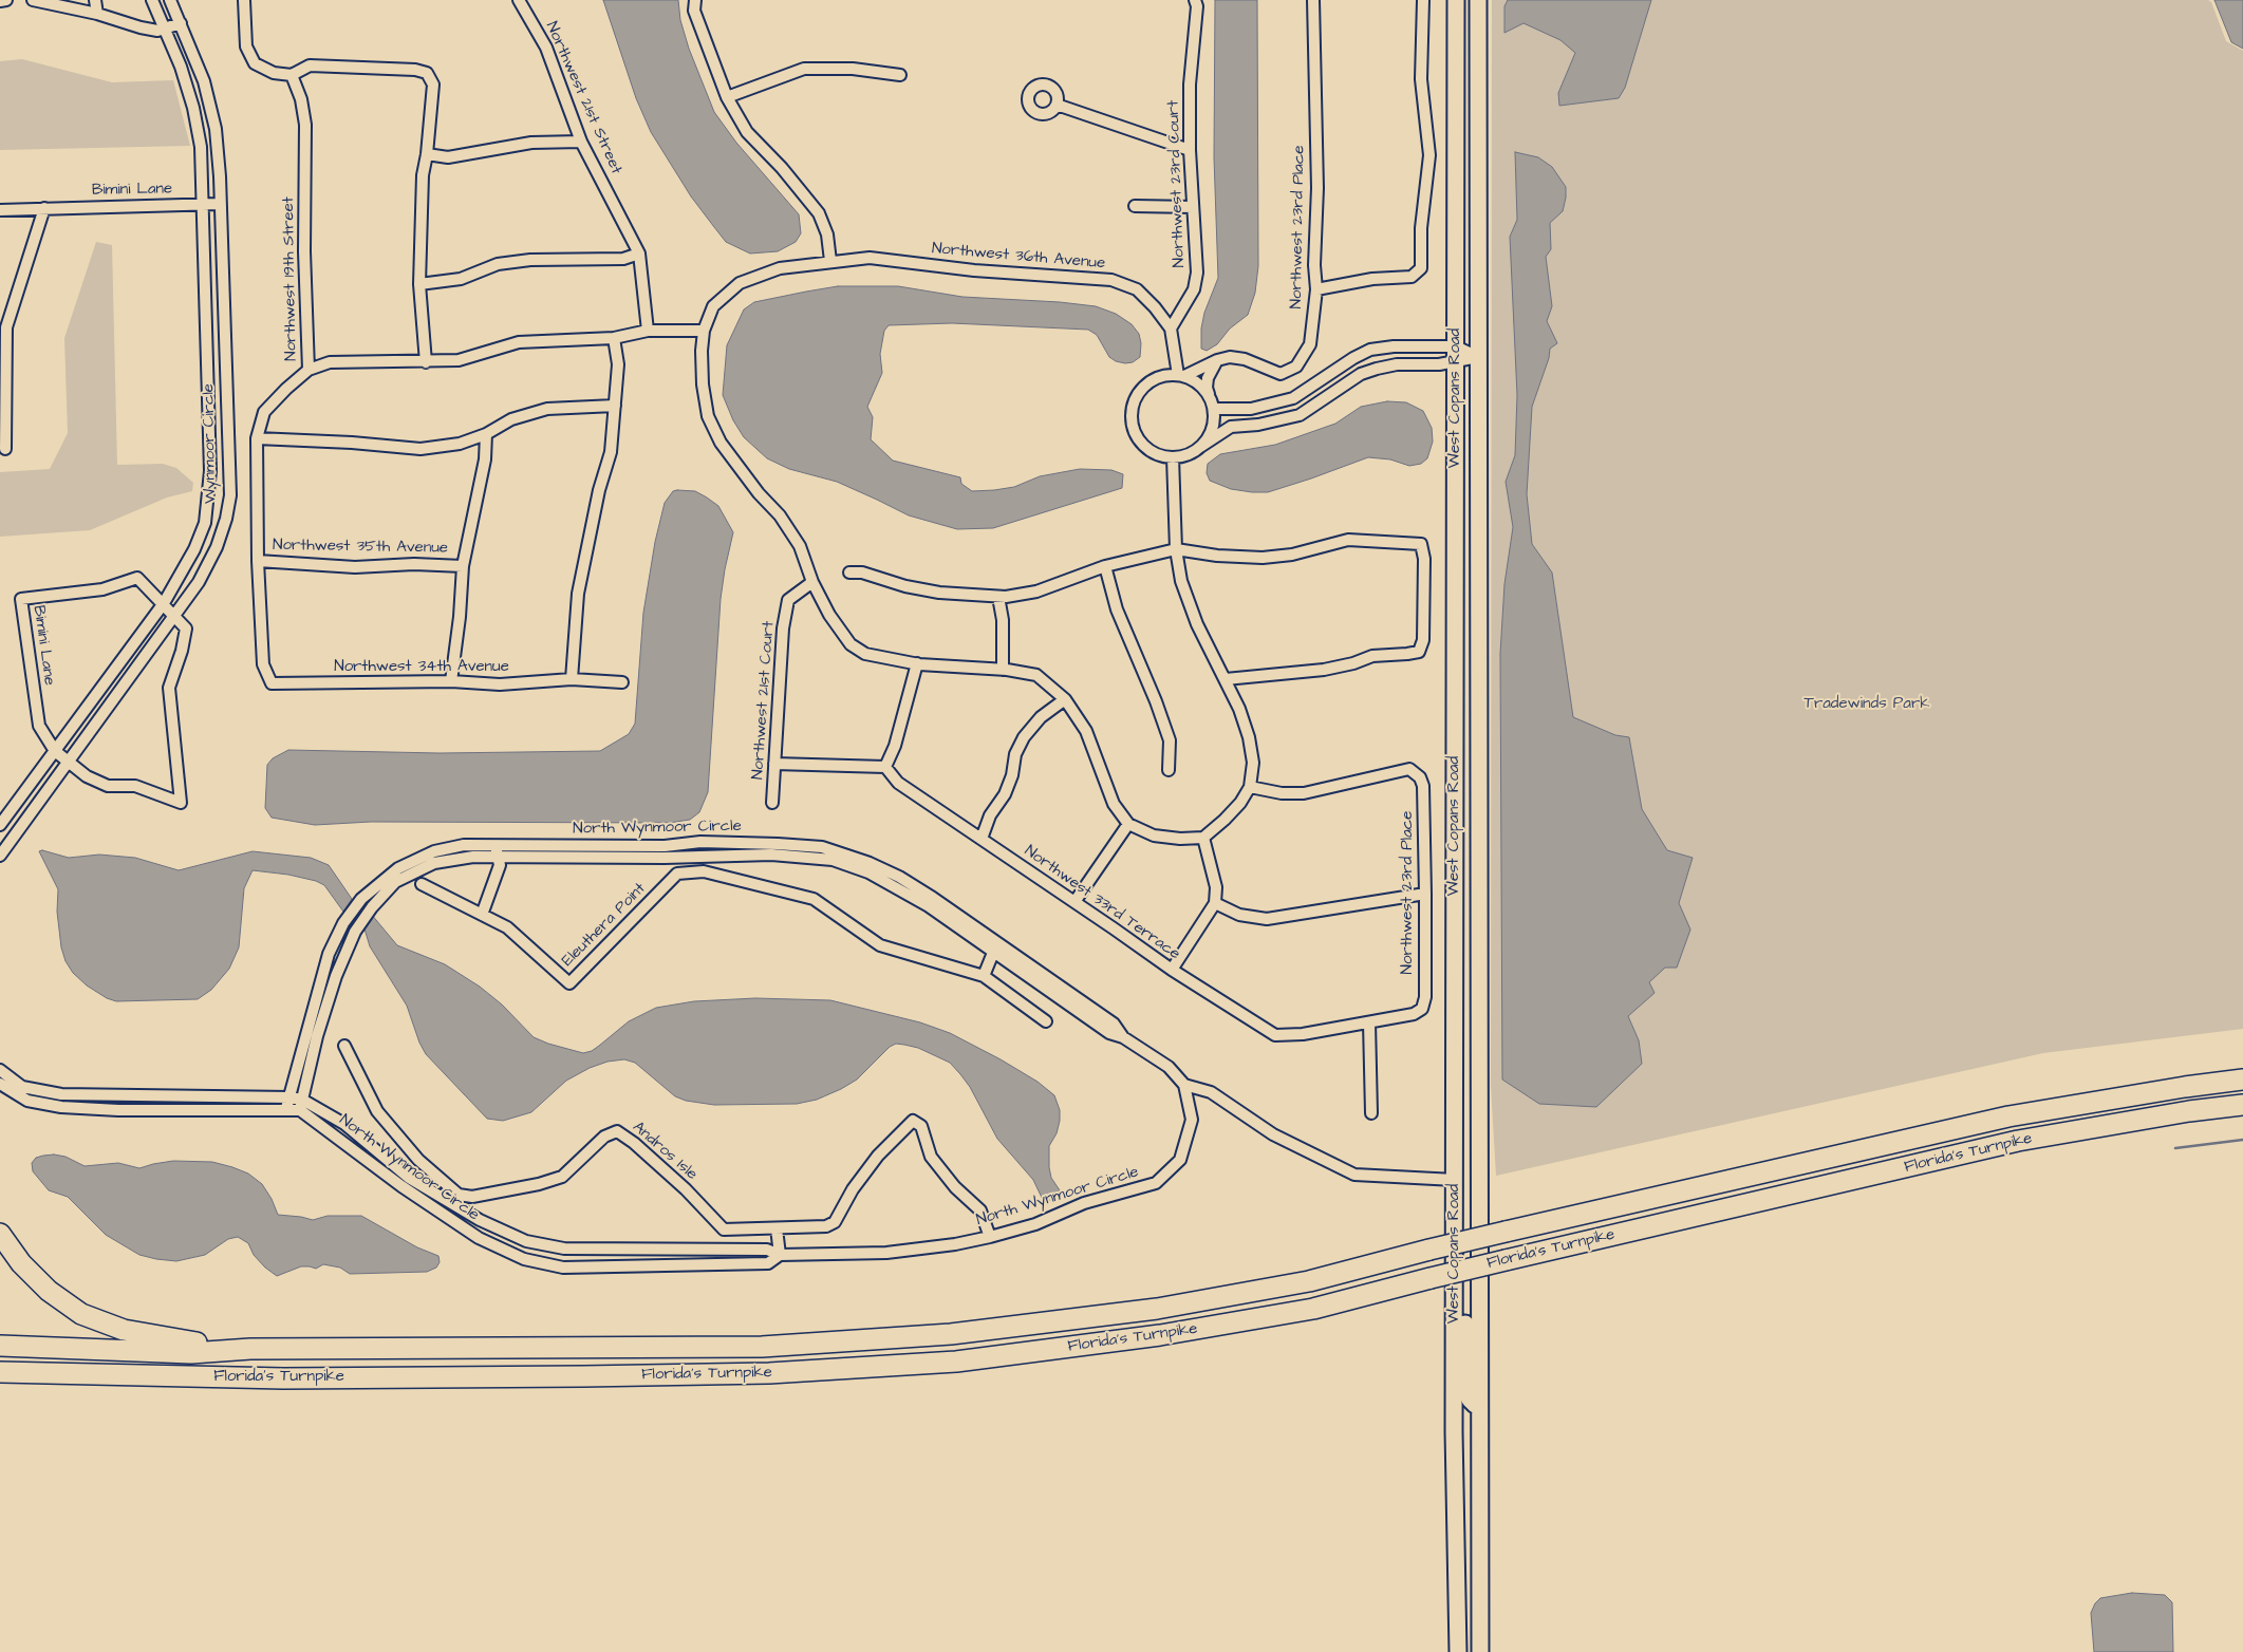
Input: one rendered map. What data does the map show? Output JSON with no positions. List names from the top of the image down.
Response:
{
  "streets": {
    "highway": ["Florida's Turnpike"],
    "main road": ["West Copans Road"],
    "street": [
      "Northwest 21st Street",
      "Northwest 23rd Court",
      "Bimini Lane",
      "Northwest 23rd Place",
      "Northwest 36th Avenue",
      "Northwest 19th Street",
      "Wynmoor Circle",
      "Northwest 35th Avenue",
      "Northwest 34th Avenue",
      "Northwest 21st Court",
      "North Wynmoor Circle",
      "Northwest 33rd Terrace",
      "Eleuthera Point",
      "Andros Isle"
    ]
  },
  "crossings": [
    ["Northwest 23rd Court", "Northwest 36th Avenue"],
    ["Bimini Lane", "Wynmoor Circle"],
    ["Northwest 23rd Place", "Northwest 36th Avenue"],
    ["Northwest 23rd Place", "Northwest 33rd Terrace"],
    ["Northwest 19th Street", "Northwest 35th Avenue"],
    ["Northwest 19th Street", "Northwest 34th Avenue"],
    ["North Wynmoor Circle", "Andros Isle"]
  ],
  "parks": ["Tradewinds Park"]
}
